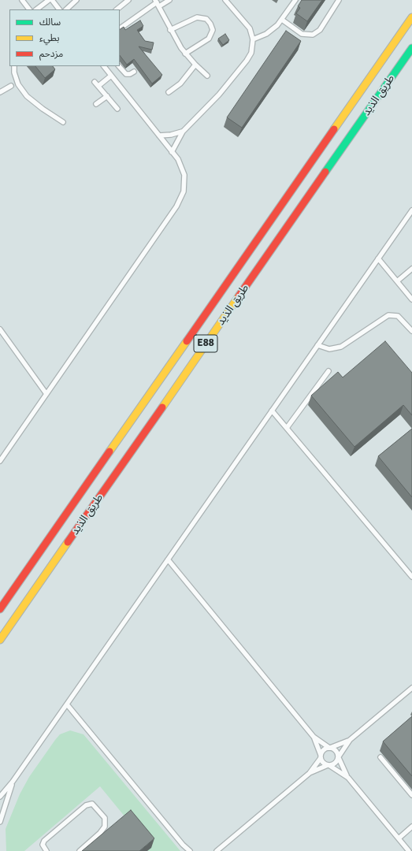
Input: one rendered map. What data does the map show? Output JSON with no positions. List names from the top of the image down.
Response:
{
  "streets": {
    "highway": ["طريق الذيد", "E88"]
  },
  "legend": ["سالك", "بطيء", "مزدحم"]
}
